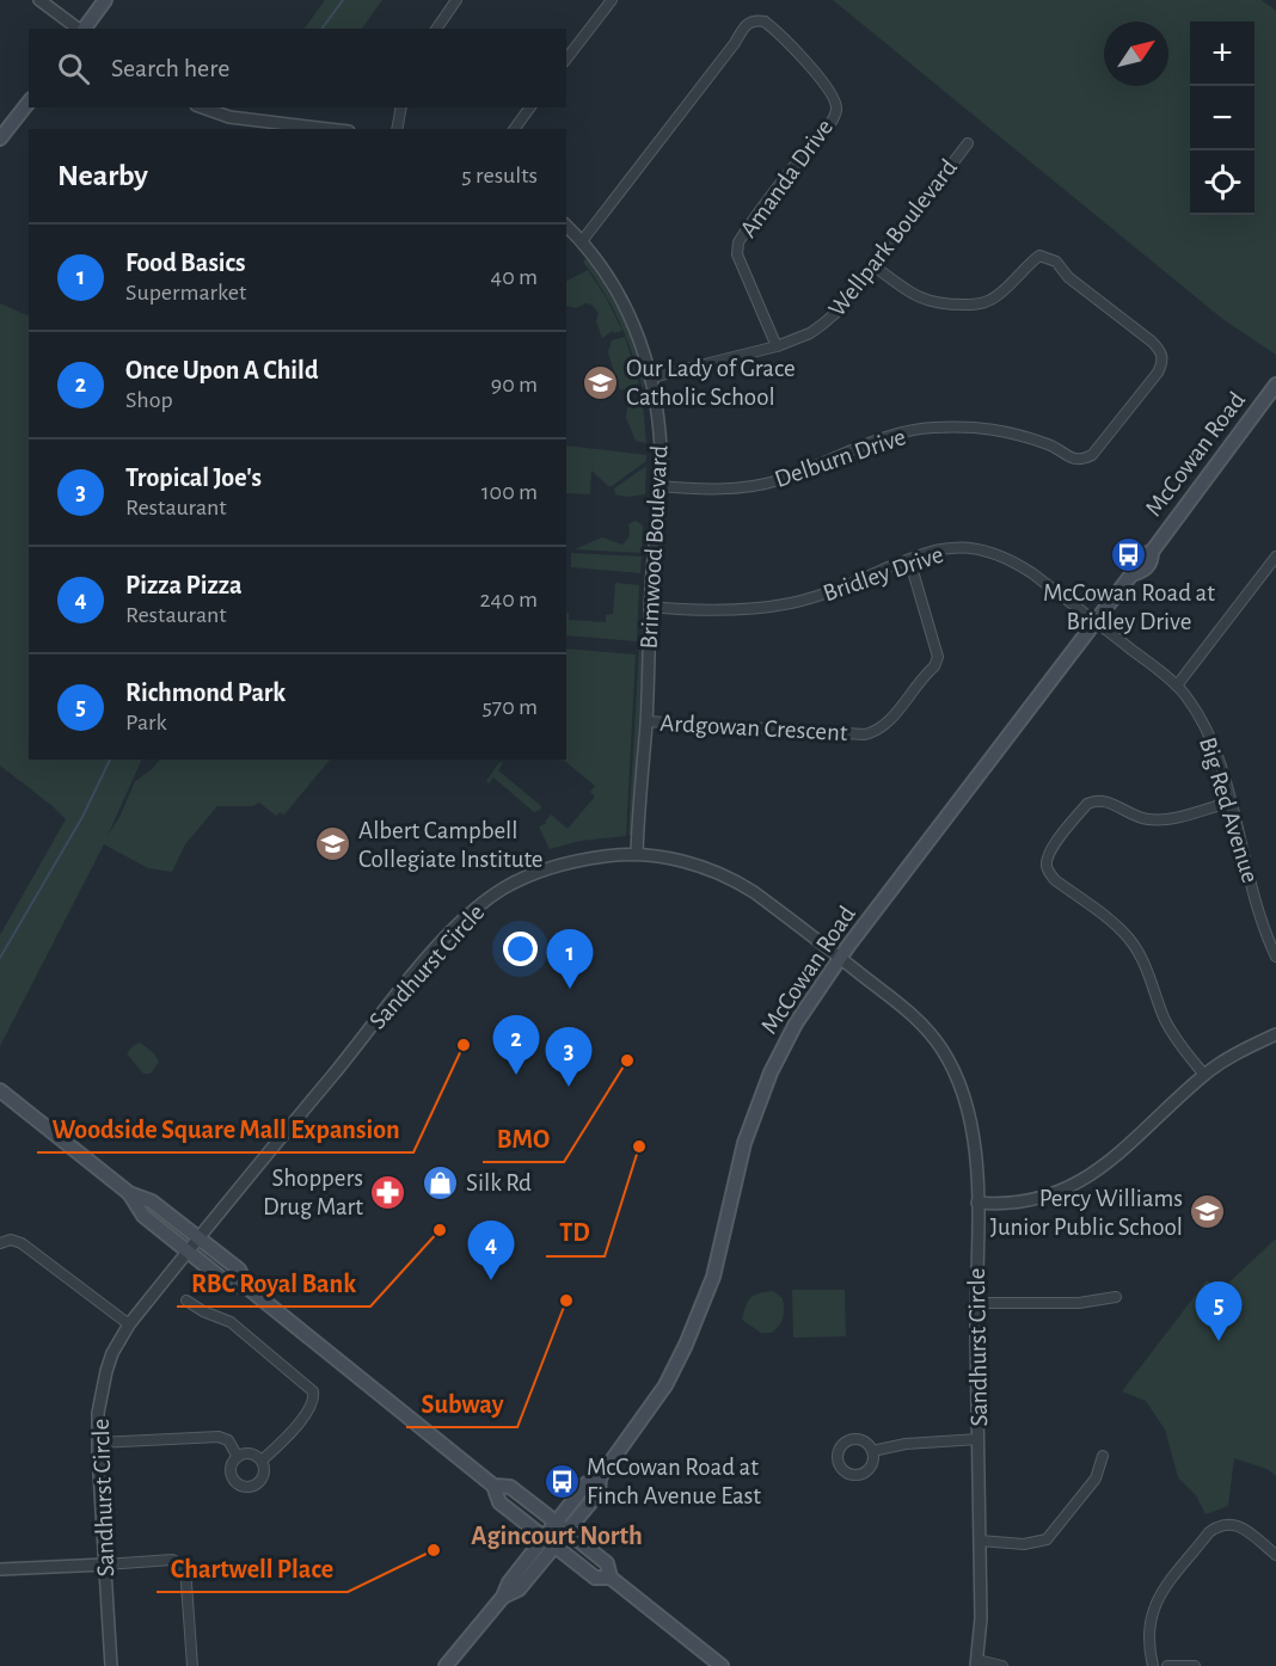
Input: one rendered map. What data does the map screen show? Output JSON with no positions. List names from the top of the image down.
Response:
{
  "streets": {
    "main road": ["McCowan Road"],
    "street": [
      "Amanda Drive",
      "Wellpark Boulevard",
      "Delburn Drive",
      "Brimwood Boulevard",
      "Bridley Drive",
      "Ardgowan Crescent",
      "Big Red Avenue",
      "Sandhurst Circle"
    ]
  },
  "crossings": [
    ["Amanda Drive", "Wellpark Boulevard"],
    ["Amanda Drive", "Brimwood Boulevard"],
    ["Wellpark Boulevard", "Delburn Drive"],
    ["Wellpark Boulevard", "Brimwood Boulevard"],
    ["McCowan Road", "Bridley Drive"],
    ["McCowan Road", "Big Red Avenue"],
    ["McCowan Road", "Sandhurst Circle"],
    ["Delburn Drive", "Brimwood Boulevard"],
    ["Brimwood Boulevard", "Bridley Drive"],
    ["Brimwood Boulevard", "Ardgowan Crescent"],
    ["Brimwood Boulevard", "Sandhurst Circle"],
    ["Bridley Drive", "Ardgowan Crescent"],
    ["Bridley Drive", "Big Red Avenue"]
  ],
  "districts": ["Agincourt North"],
  "places": {
    "school or university": ["Our Lady of Grace Catholic School", "Albert Campbell Collegiate Institute", "Percy Williams Junior Public School"],
    "bus stop": ["McCowan Road at Bridley Drive", "McCowan Road at Finch Avenue East"],
    "other": [
      "Woodside Square Mall Expansion",
      "BMO",
      "TD",
      "RBC Royal Bank",
      "Subway",
      "Chartwell Place"
    ],
    "shop": ["Silk Rd"],
    "pharmacy": ["Shoppers Drug Mart"]
  },
  "north": "top right",
  "page": {
    "map_buttons": ["+", "−"],
    "search": "Search here",
    "heading": ["Nearby", "5 results"],
    "list": [
      {
        "mark": "1",
        "name": "Food Basics",
        "note": "Supermarket",
        "value": "40 m"
      },
      {
        "mark": "2",
        "name": "Once Upon A Child",
        "note": "Shop",
        "value": "90 m"
      },
      {
        "mark": "3",
        "name": "Tropical Joe's",
        "note": "Restaurant",
        "value": "100 m"
      },
      {
        "mark": "4",
        "name": "Pizza Pizza",
        "note": "Restaurant",
        "value": "240 m"
      },
      {
        "mark": "5",
        "name": "Richmond Park",
        "note": "Park",
        "value": "570 m"
      }
    ],
    "pins": [
      "1",
      "2",
      "3",
      "4",
      "5"
    ]
  }
}
